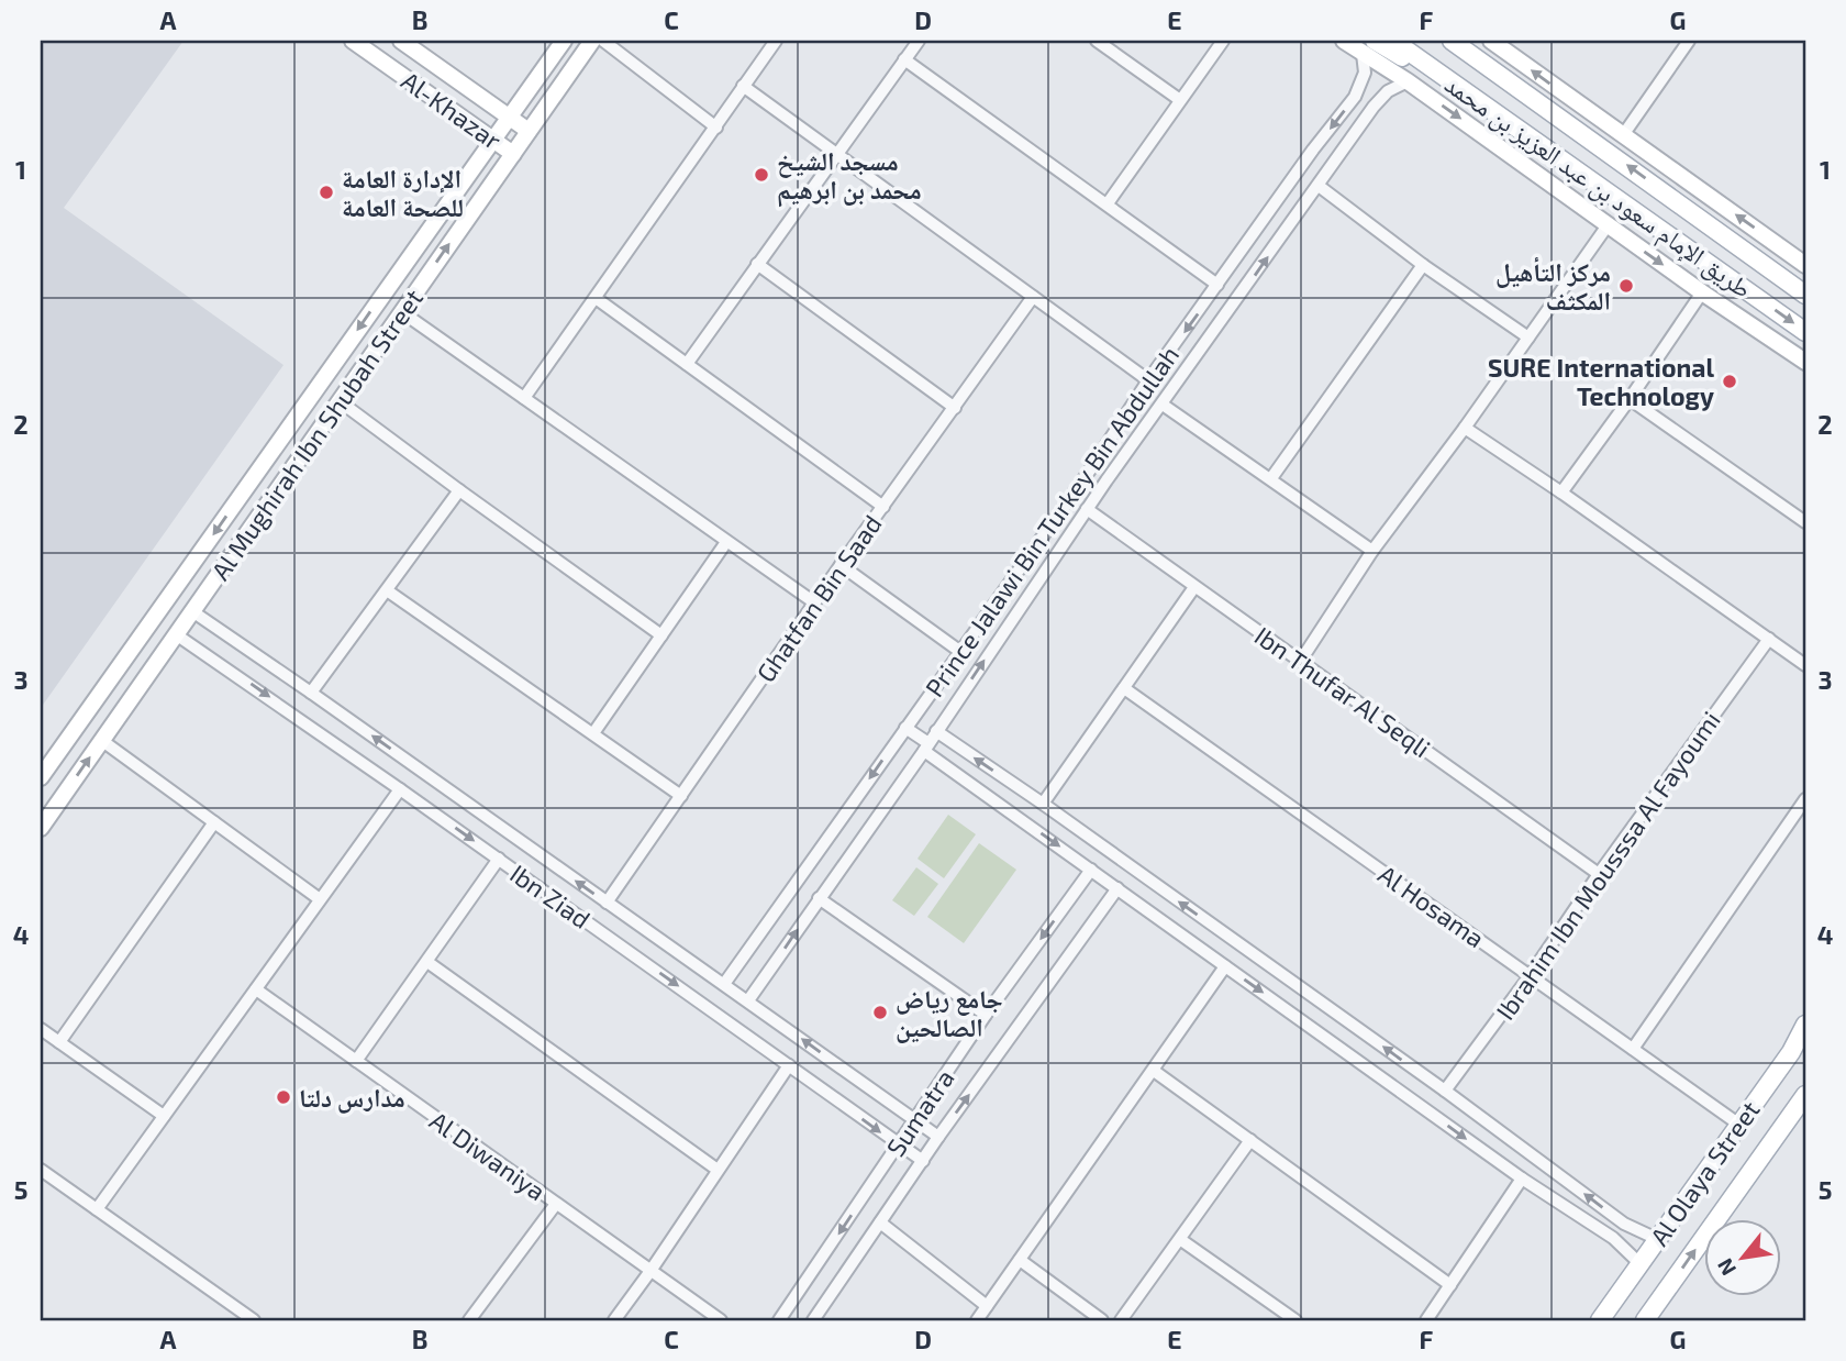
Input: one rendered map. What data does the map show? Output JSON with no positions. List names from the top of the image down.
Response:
{
  "streets": {
    "main road": ["طريق الإمام سعود بن عبد العزيز بن محمد", "Al Olaya Street"],
    "street": [
      "Al-Khazar",
      "Al Mughirah Ibn Shubah Street",
      "Prince Jalawi Bin Turkey Bin Abdullah",
      "Ghatfan Bin Saad",
      "Ibn Thufar Al Seqli",
      "Ibrahim Ibn Mousssa Al Fayoumi",
      "Ibn Ziad",
      "Al Hosama",
      "Sumatra",
      "Al Diwaniya"
    ]
  },
  "crossings": [
    ["Al-Khazar", "Al Mughirah Ibn Shubah Street"],
    ["Al Mughirah Ibn Shubah Street", "Ibn Ziad"],
    ["Prince Jalawi Bin Turkey Bin Abdullah", "Ibn Thufar Al Seqli"],
    ["Prince Jalawi Bin Turkey Bin Abdullah", "Ibn Ziad"],
    ["Ghatfan Bin Saad", "Ibn Ziad"],
    ["Ibn Thufar Al Seqli", "Ibrahim Ibn Mousssa Al Fayoumi"],
    ["Ibrahim Ibn Mousssa Al Fayoumi", "Al Hosama"],
    ["Ibn Ziad", "Sumatra"],
    ["Al Hosama", "Al Olaya Street"]
  ],
  "places": [
    "مسجد الشيخ محمد بن ابرهيم",
    "الإدارة العامة للصحة العامة",
    "مركز التأهيل المكثف",
    "SURE International Technology",
    "جامع رياض الصالحين",
    "مدارس دلتا"
  ],
  "north": "bottom left",
  "grid": {
    "columns": [
      "A",
      "B",
      "C",
      "D",
      "E",
      "F",
      "G"
    ],
    "rows": [
      "1",
      "2",
      "3",
      "4",
      "5"
    ]
  }
}
